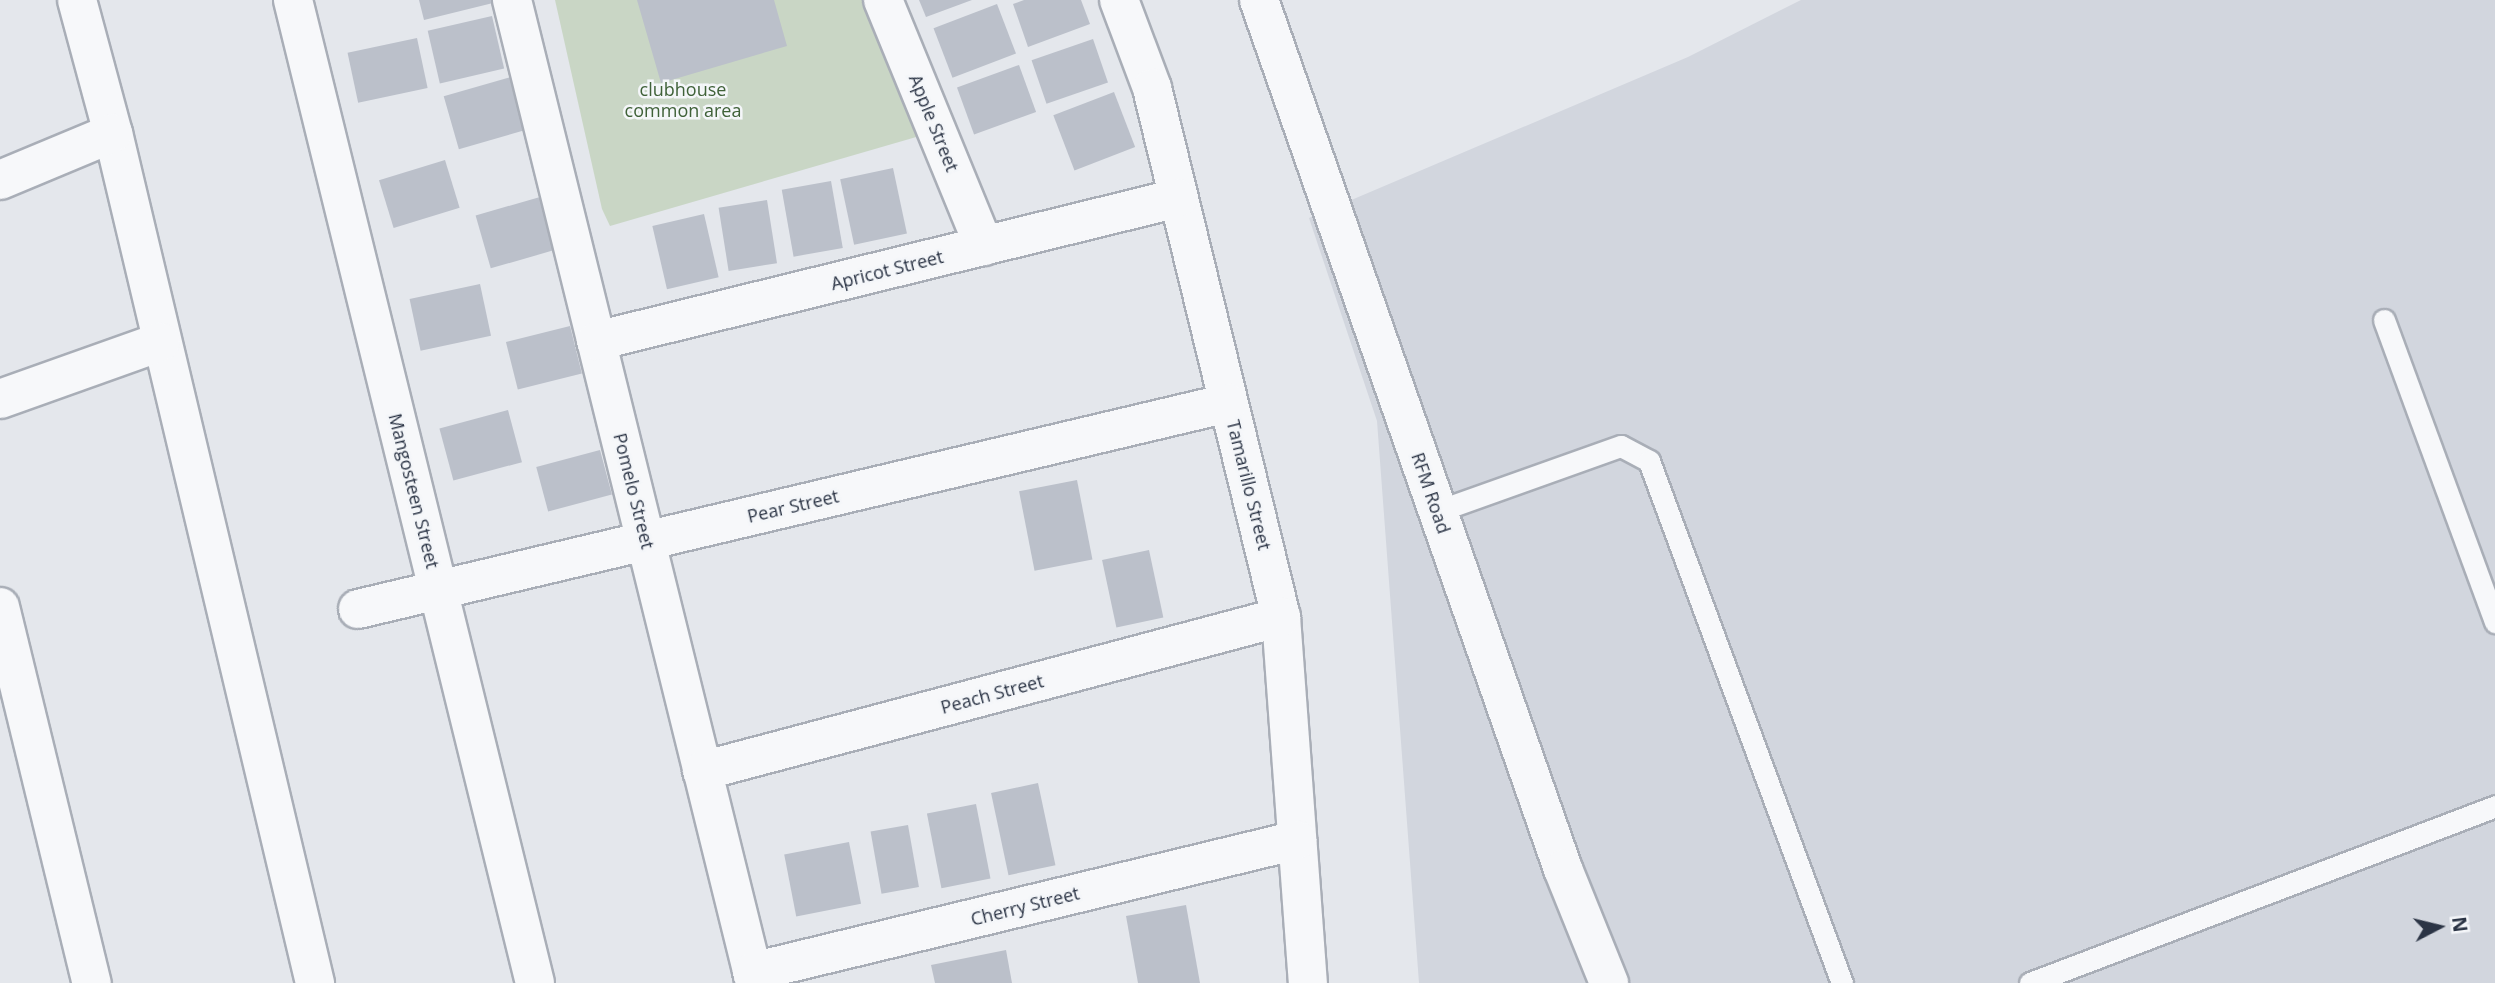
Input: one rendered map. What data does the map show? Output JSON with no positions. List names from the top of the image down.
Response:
{
  "streets": {
    "street": [
      "Apple Street",
      "Apricot Street",
      "Tamarillo Street",
      "Mangosteen Street",
      "Pomelo Street",
      "RFM Road",
      "Pear Street",
      "Peach Street",
      "Cherry Street"
    ]
  },
  "crossings": [
    ["Apple Street", "Apricot Street"],
    ["Apricot Street", "Tamarillo Street"],
    ["Apricot Street", "Pomelo Street"],
    ["Tamarillo Street", "Pear Street"],
    ["Tamarillo Street", "Peach Street"],
    ["Tamarillo Street", "Cherry Street"],
    ["Mangosteen Street", "Pear Street"],
    ["Pomelo Street", "Pear Street"],
    ["Pomelo Street", "Peach Street"],
    ["Pomelo Street", "Cherry Street"]
  ],
  "parks": ["clubhouse common area"],
  "north": "right"
}
